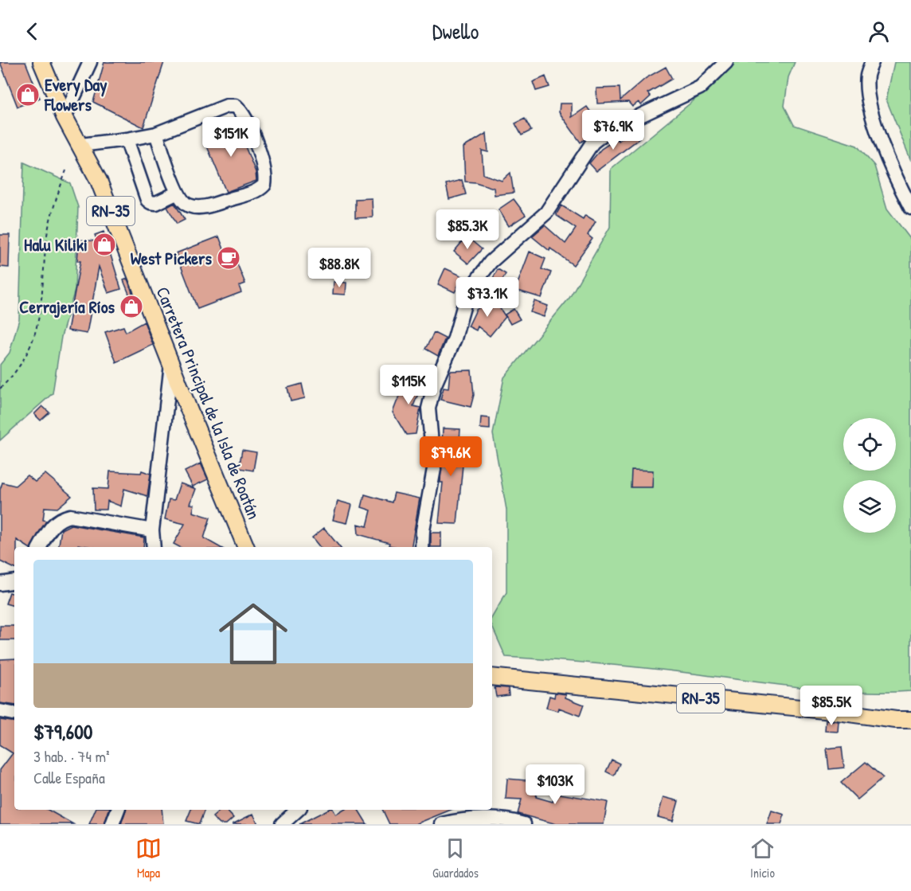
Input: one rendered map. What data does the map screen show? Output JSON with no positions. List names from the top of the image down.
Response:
{
  "streets": {
    "main road": ["RN-35", "Carretera Principal de la Isla de Roatán"]
  },
  "places": {
    "shop": ["Every Day Flowers", "Halu Kiliki", "Cerrajería Ríos"],
    "cafe": ["West Pickers"]
  },
  "page": {
    "header": "Dwello",
    "price": [
      "$76.9K",
      "$151K",
      "$85.3K",
      "$88.8K",
      "$73.1K",
      "$115K",
      "$79.6K",
      "$85.5K",
      "$103K"
    ],
    "list": [
      {
        "name": "$79,600",
        "note": "3 hab. · 74 m² · Calle España"
      }
    ],
    "tabs": ["Mapa", "Guardados", "Inicio"]
  }
}
